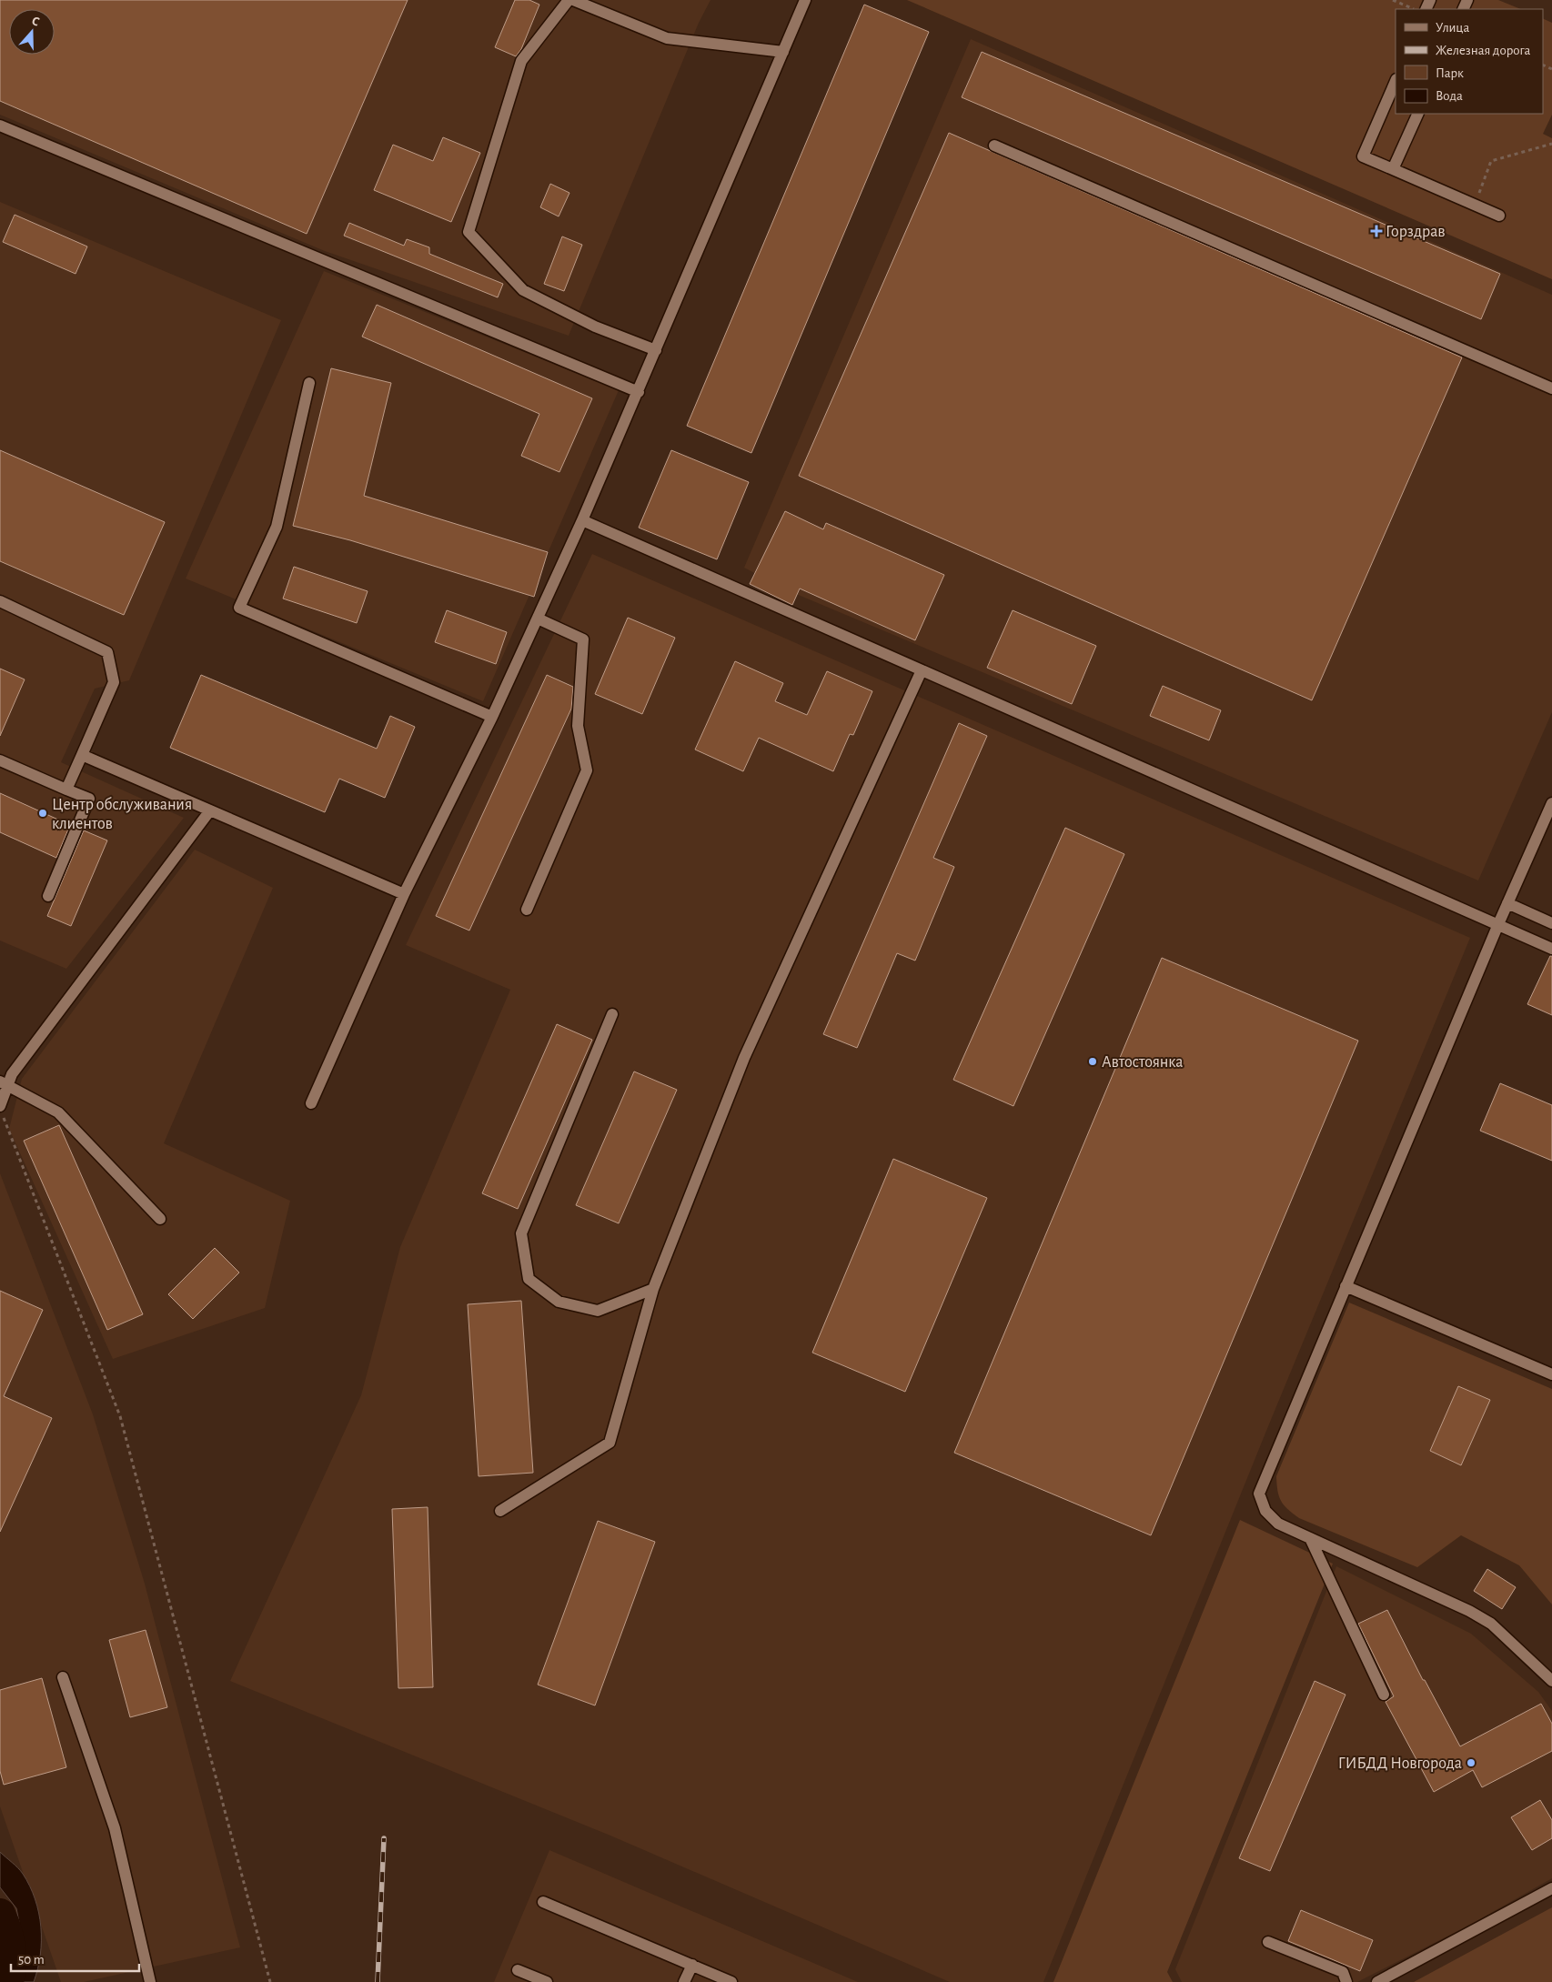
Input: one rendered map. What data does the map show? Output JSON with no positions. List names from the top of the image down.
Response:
{
  "places": {
    "health": ["Горздрав"],
    "other": ["Центр обслуживания клиентов", "Автостоянка", "ГИБДД Новгорода"]
  },
  "legend": [
    "Улица",
    "Железная дорога",
    "Парк",
    "Вода"
  ],
  "scale_bar": "50 m",
  "north": "top"
}
